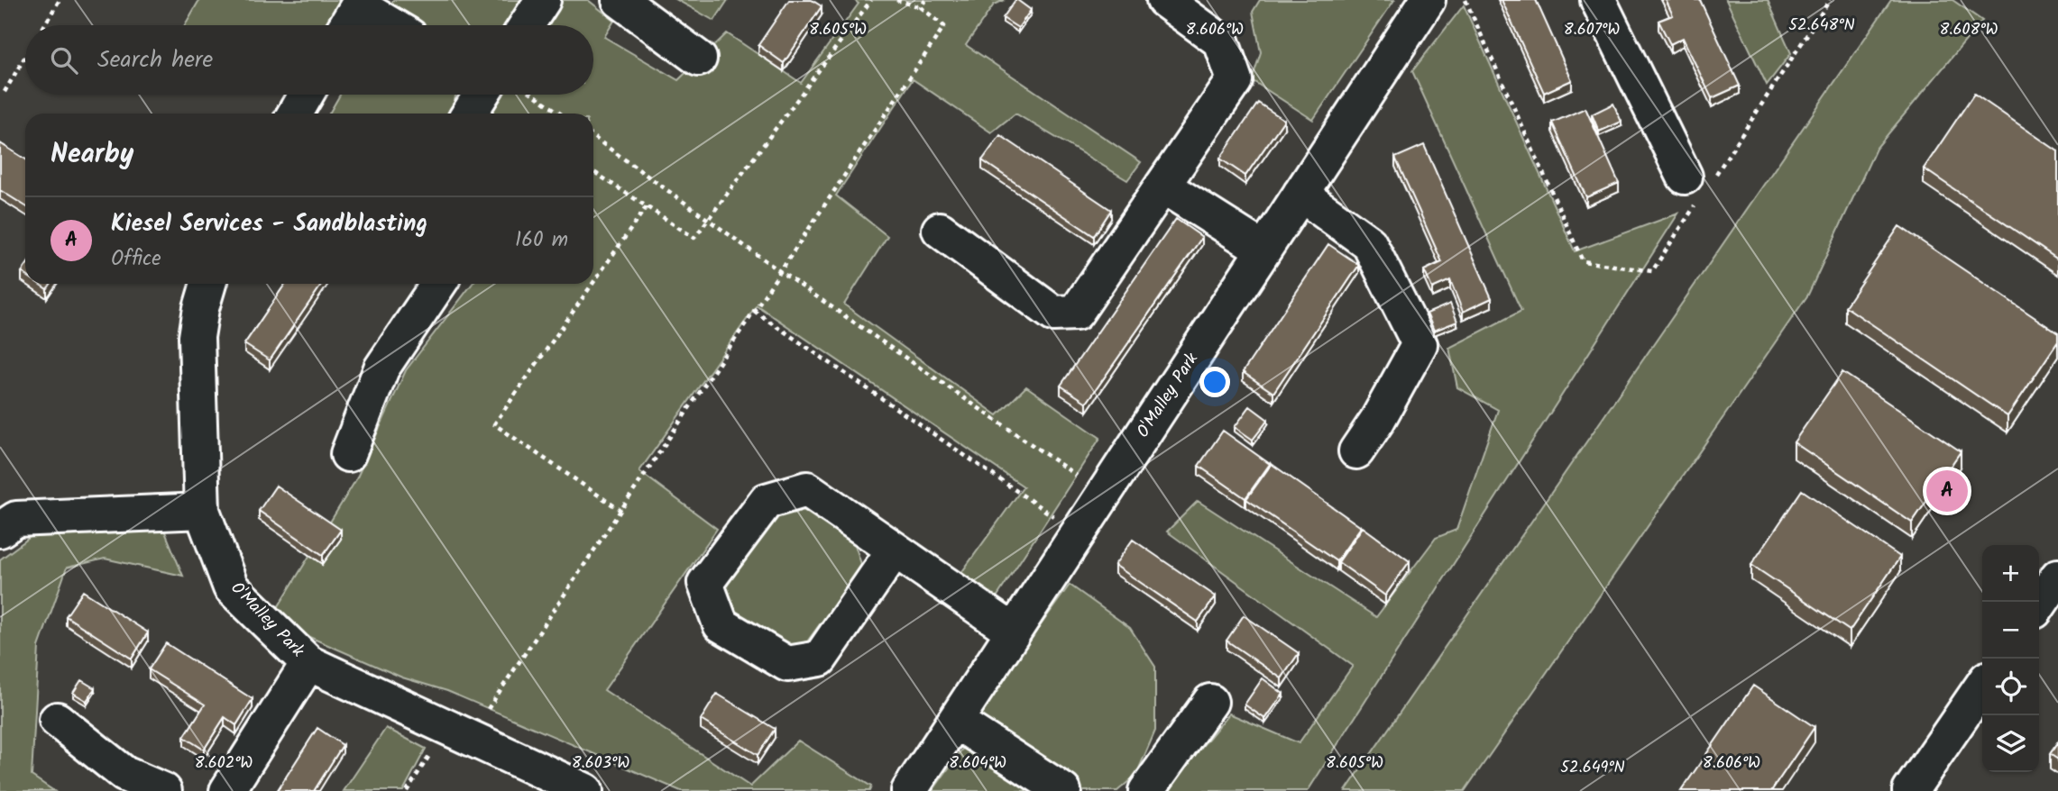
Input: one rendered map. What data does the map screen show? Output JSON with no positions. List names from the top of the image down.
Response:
{
  "streets": {
    "street": ["O'Malley Park"]
  },
  "page": {
    "search": "Search here",
    "heading": "Nearby",
    "list": [
      {
        "mark": "A",
        "name": "Kiesel Services - Sandblasting",
        "note": "Office",
        "value": "160 m"
      }
    ],
    "pins": "A",
    "map_buttons": ["+", "−"]
  },
  "coordinates": [
    "52.648°N",
    "8.606°W",
    "8.607°W",
    "8.605°W",
    "8.608°W",
    "8.602°W",
    "8.603°W",
    "8.604°W",
    "52.649°N"
  ]
}
